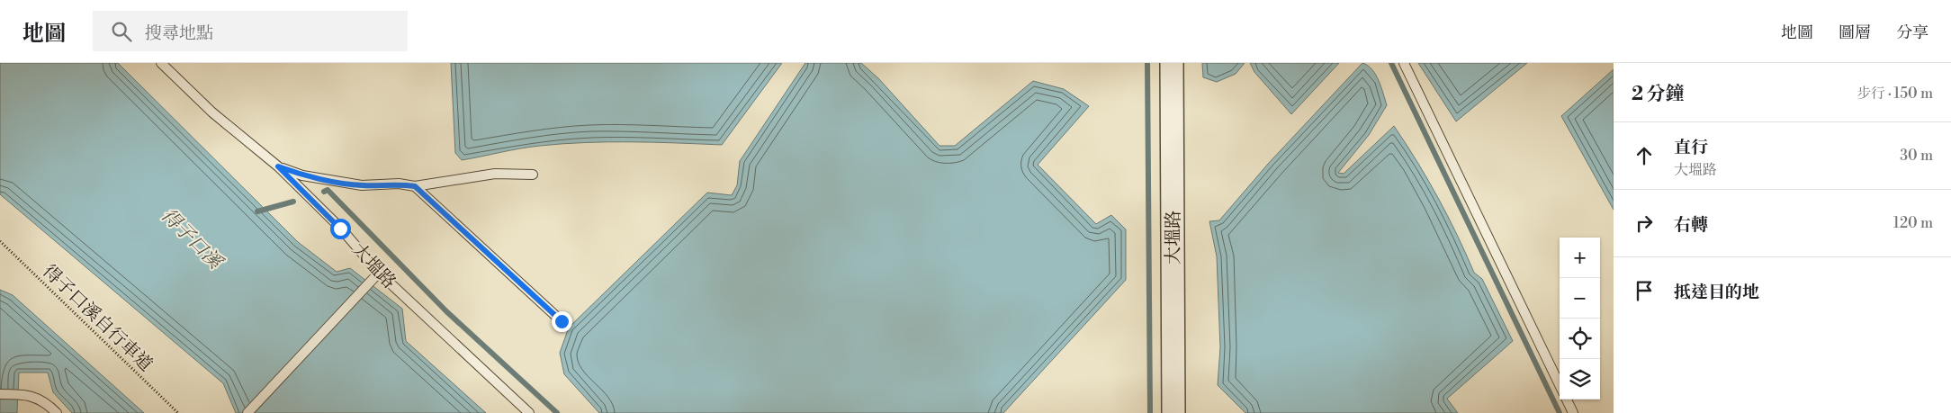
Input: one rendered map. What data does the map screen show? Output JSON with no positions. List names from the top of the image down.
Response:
{
  "streets": {
    "street": ["大塭路"],
    "path": ["得子口溪自行車道"]
  },
  "water": ["得子口溪"],
  "page": {
    "header": "地圖",
    "search": "搜尋地點",
    "nav": ["地圖", "圖層", "分享"],
    "heading": ["2 分鐘", "步行 · 150 m"],
    "list": [
      ["直行", "大塭路", "30 m"],
      ["右轉", "120 m"],
      "抵達目的地"
    ],
    "map_buttons": ["+", "−"]
  }
}
